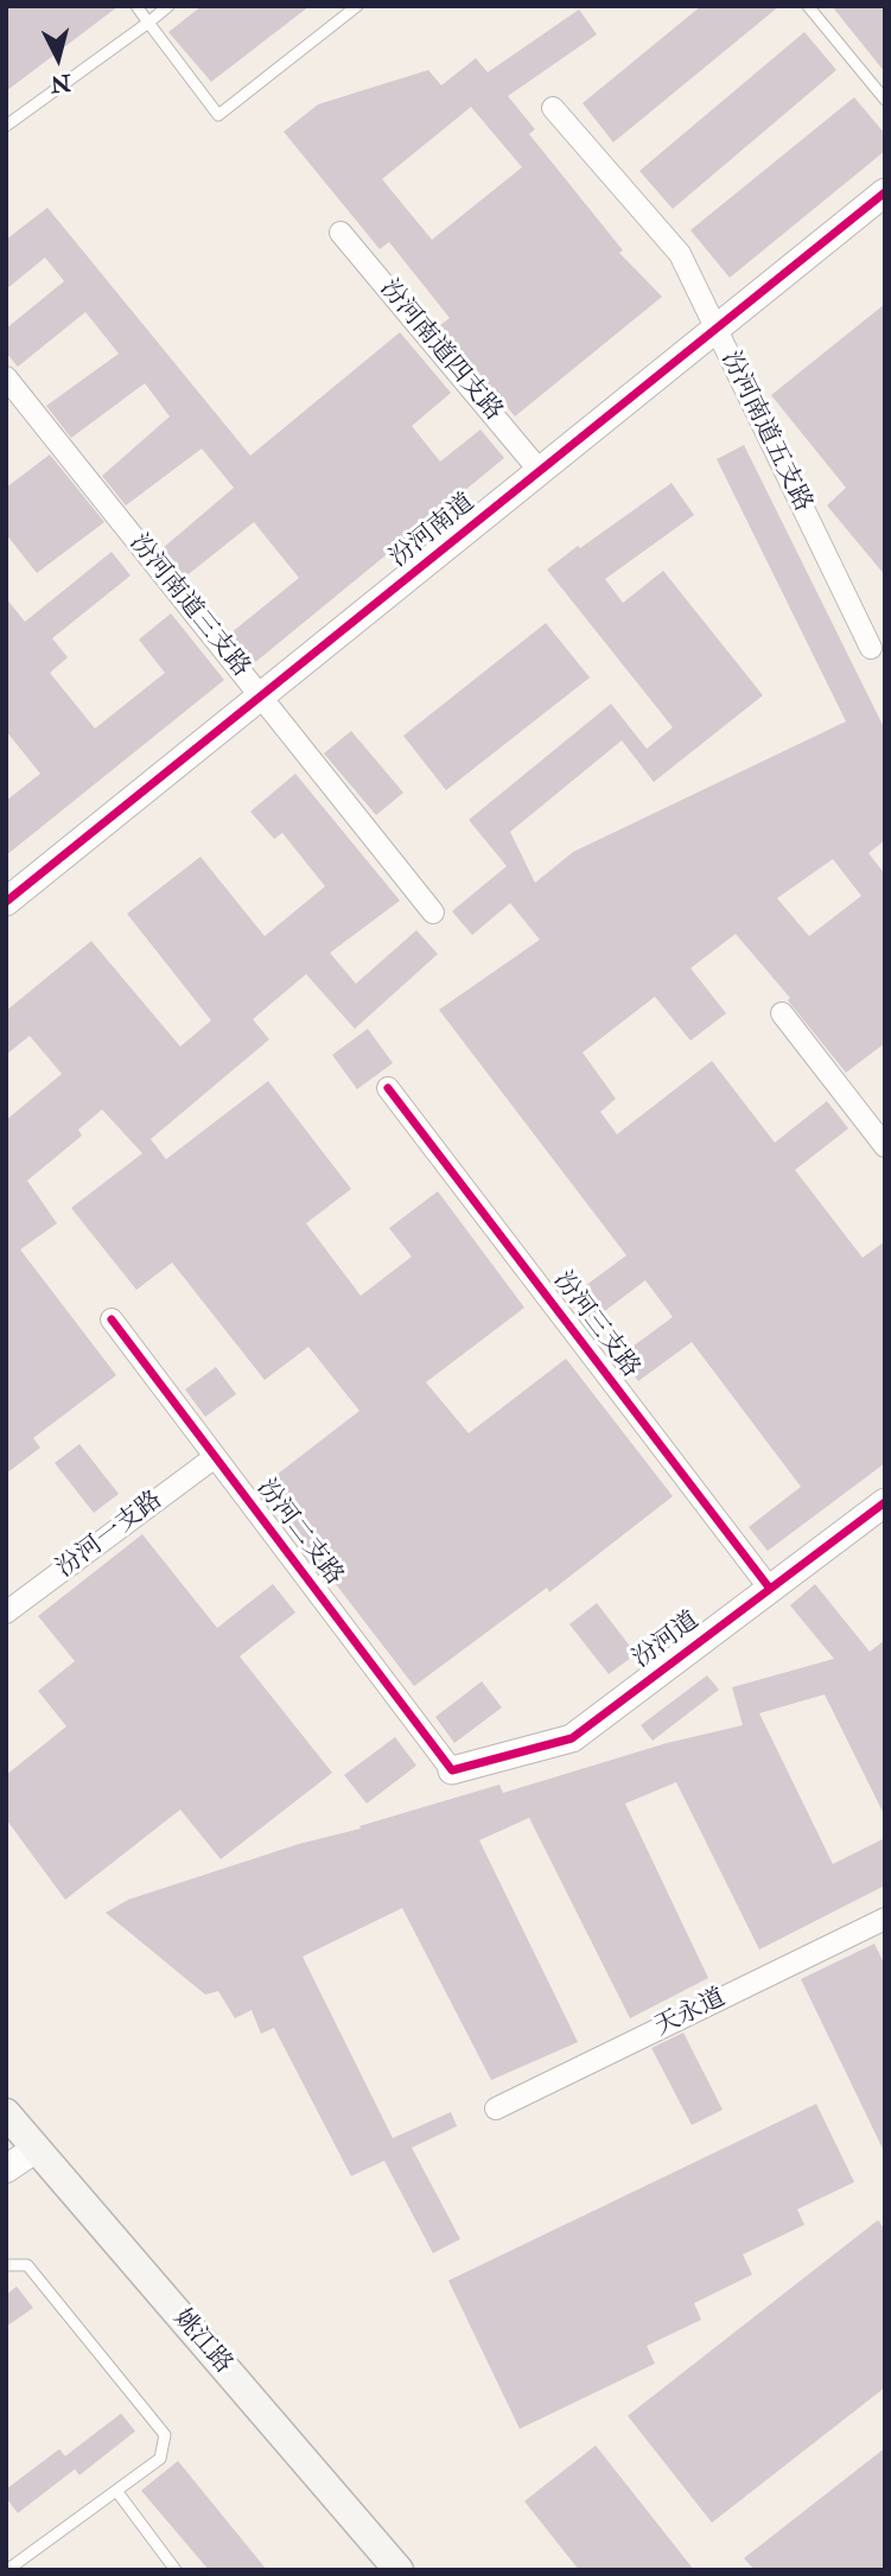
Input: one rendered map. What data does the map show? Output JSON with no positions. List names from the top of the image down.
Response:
{
  "streets": {
    "main road": ["姚江路"],
    "street": [
      "汾河南道四支路",
      "汾河南道五支路",
      "汾河南道",
      "汾河南道三支路",
      "汾河三支路",
      "汾河二支路",
      "汾河一支路",
      "汾河道",
      "天永道"
    ]
  },
  "crossings": [
    ["汾河南道四支路", "汾河南道"],
    ["汾河南道五支路", "汾河南道"],
    ["汾河南道", "汾河南道三支路"],
    ["汾河三支路", "汾河道"],
    ["汾河二支路", "汾河一支路"],
    ["汾河二支路", "汾河道"]
  ],
  "north": "bottom"
}
